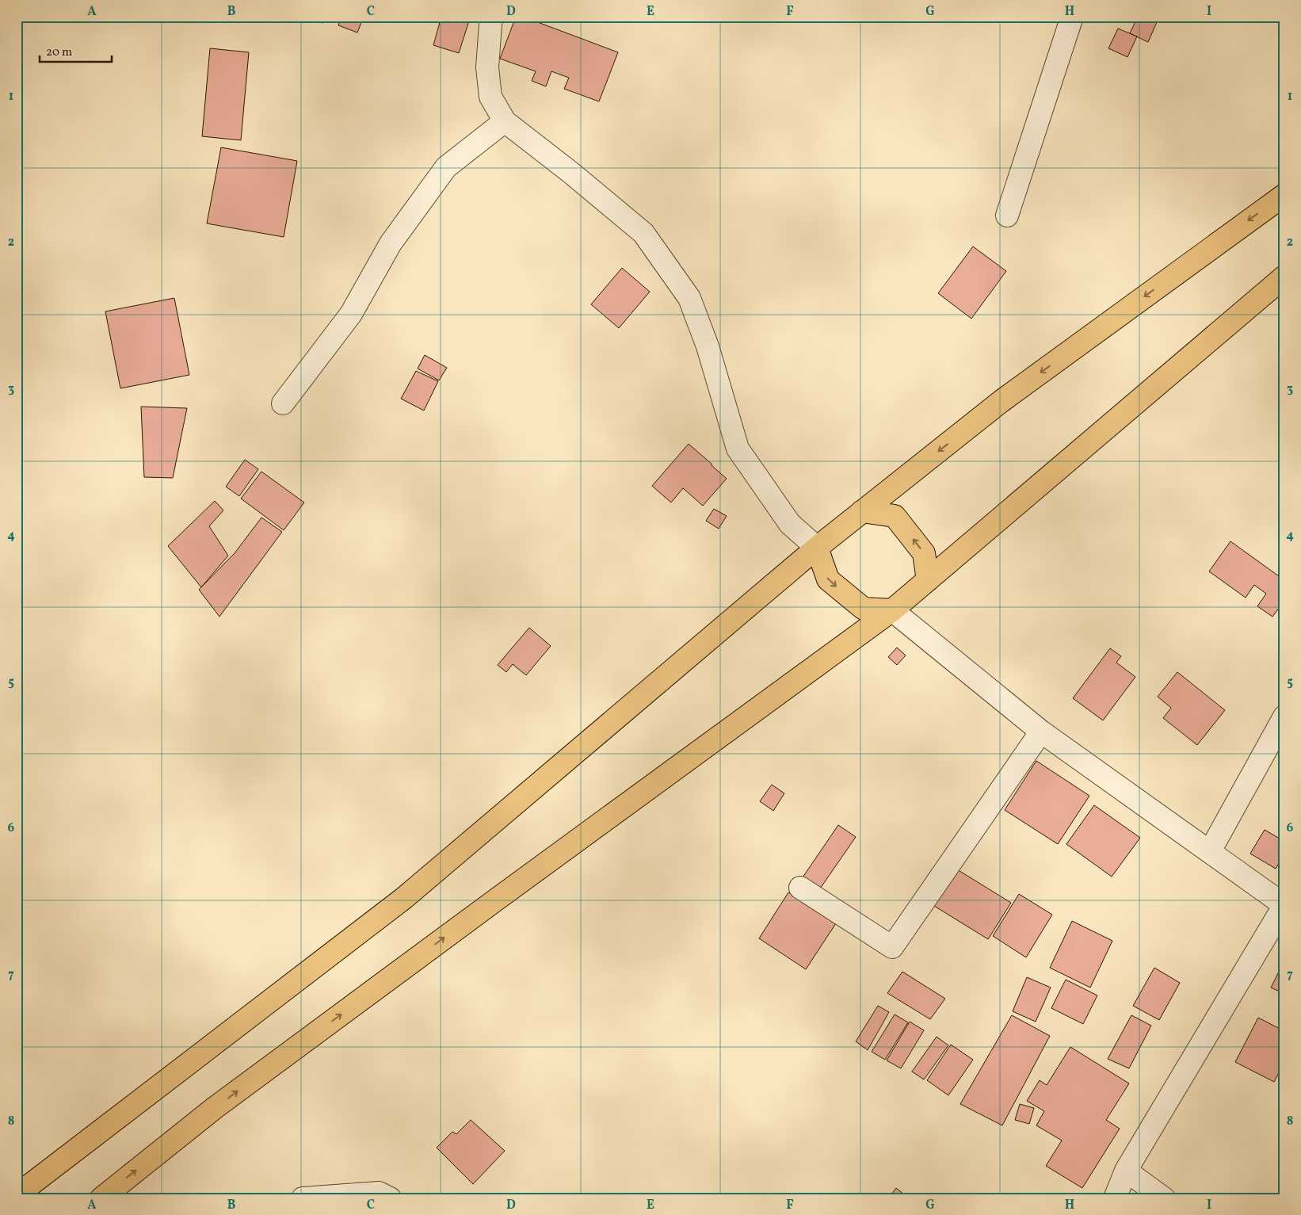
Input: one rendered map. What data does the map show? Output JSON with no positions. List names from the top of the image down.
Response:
{
  "scale_bar": "20 m",
  "grid": {
    "columns": [
      "A",
      "B",
      "C",
      "D",
      "E",
      "F",
      "G",
      "H",
      "I"
    ],
    "rows": [
      "1",
      "2",
      "3",
      "4",
      "5",
      "6",
      "7",
      "8"
    ]
  }
}
